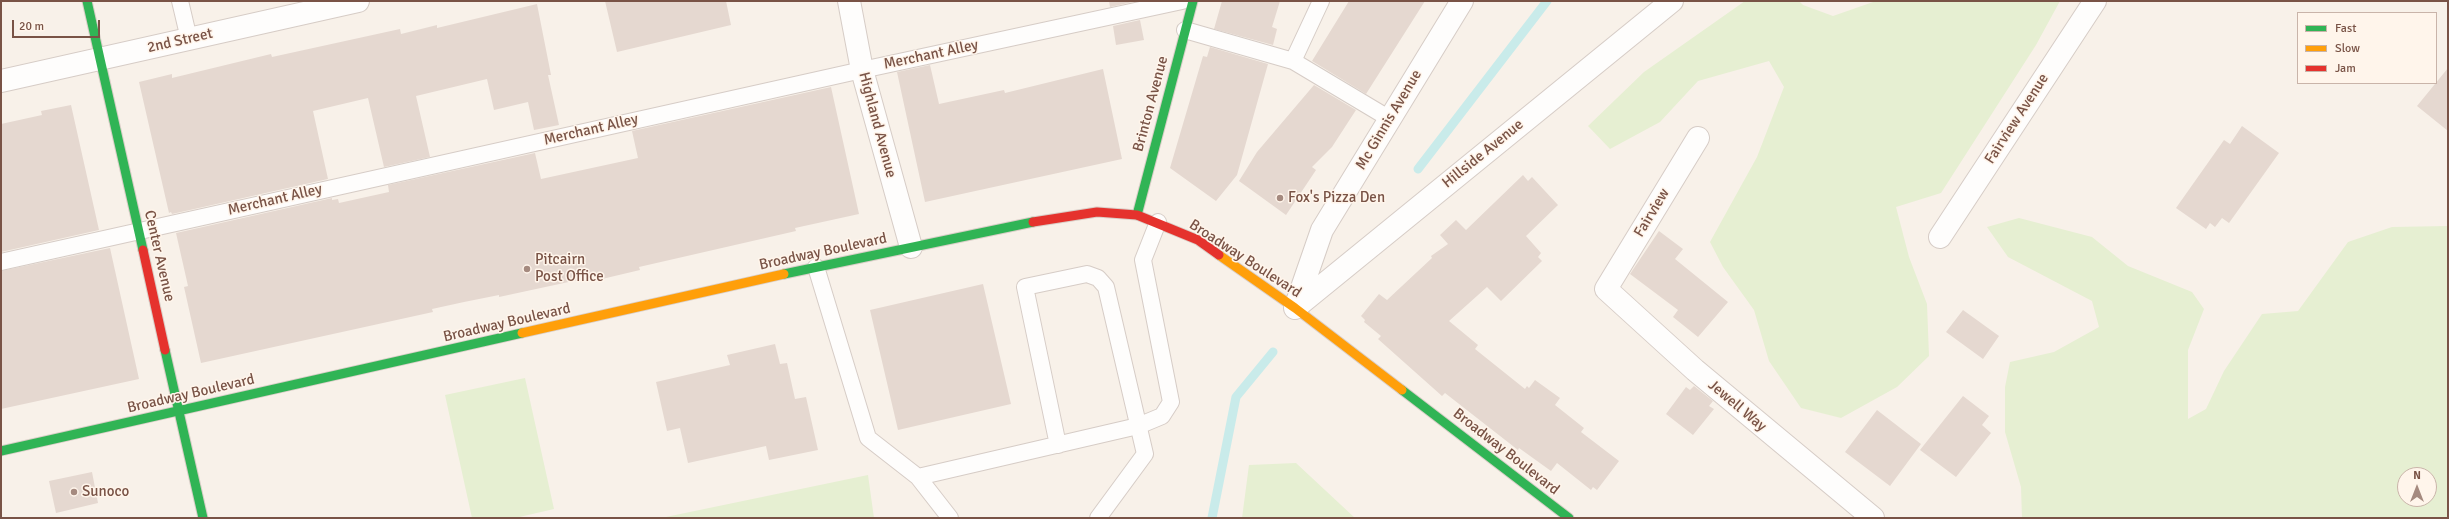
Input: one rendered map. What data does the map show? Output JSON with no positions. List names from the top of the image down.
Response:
{
  "streets": {
    "main road": ["Brinton Avenue", "Broadway Boulevard", "Center Avenue"],
    "street": [
      "2nd Street",
      "Fairview Avenue",
      "Mc Ginnis Avenue",
      "Highland Avenue",
      "Hillside Avenue",
      "Fairview",
      "Jewell Way"
    ],
    "lane": ["Merchant Alley"]
  },
  "crossings": [
    ["2nd Street", "Center Avenue"],
    ["Merchant Alley", "Highland Avenue"],
    ["Merchant Alley", "Center Avenue"],
    ["Brinton Avenue", "Broadway Boulevard"],
    ["Mc Ginnis Avenue", "Hillside Avenue"],
    ["Mc Ginnis Avenue", "Broadway Boulevard"],
    ["Highland Avenue", "Broadway Boulevard"],
    ["Hillside Avenue", "Broadway Boulevard"],
    ["Fairview", "Jewell Way"],
    ["Broadway Boulevard", "Center Avenue"]
  ],
  "places": ["Fox's Pizza Den", "Pitcairn Post Office", "Sunoco"],
  "legend": ["Fast", "Slow", "Jam"],
  "scale_bar": "20 m",
  "north": "top"
}
